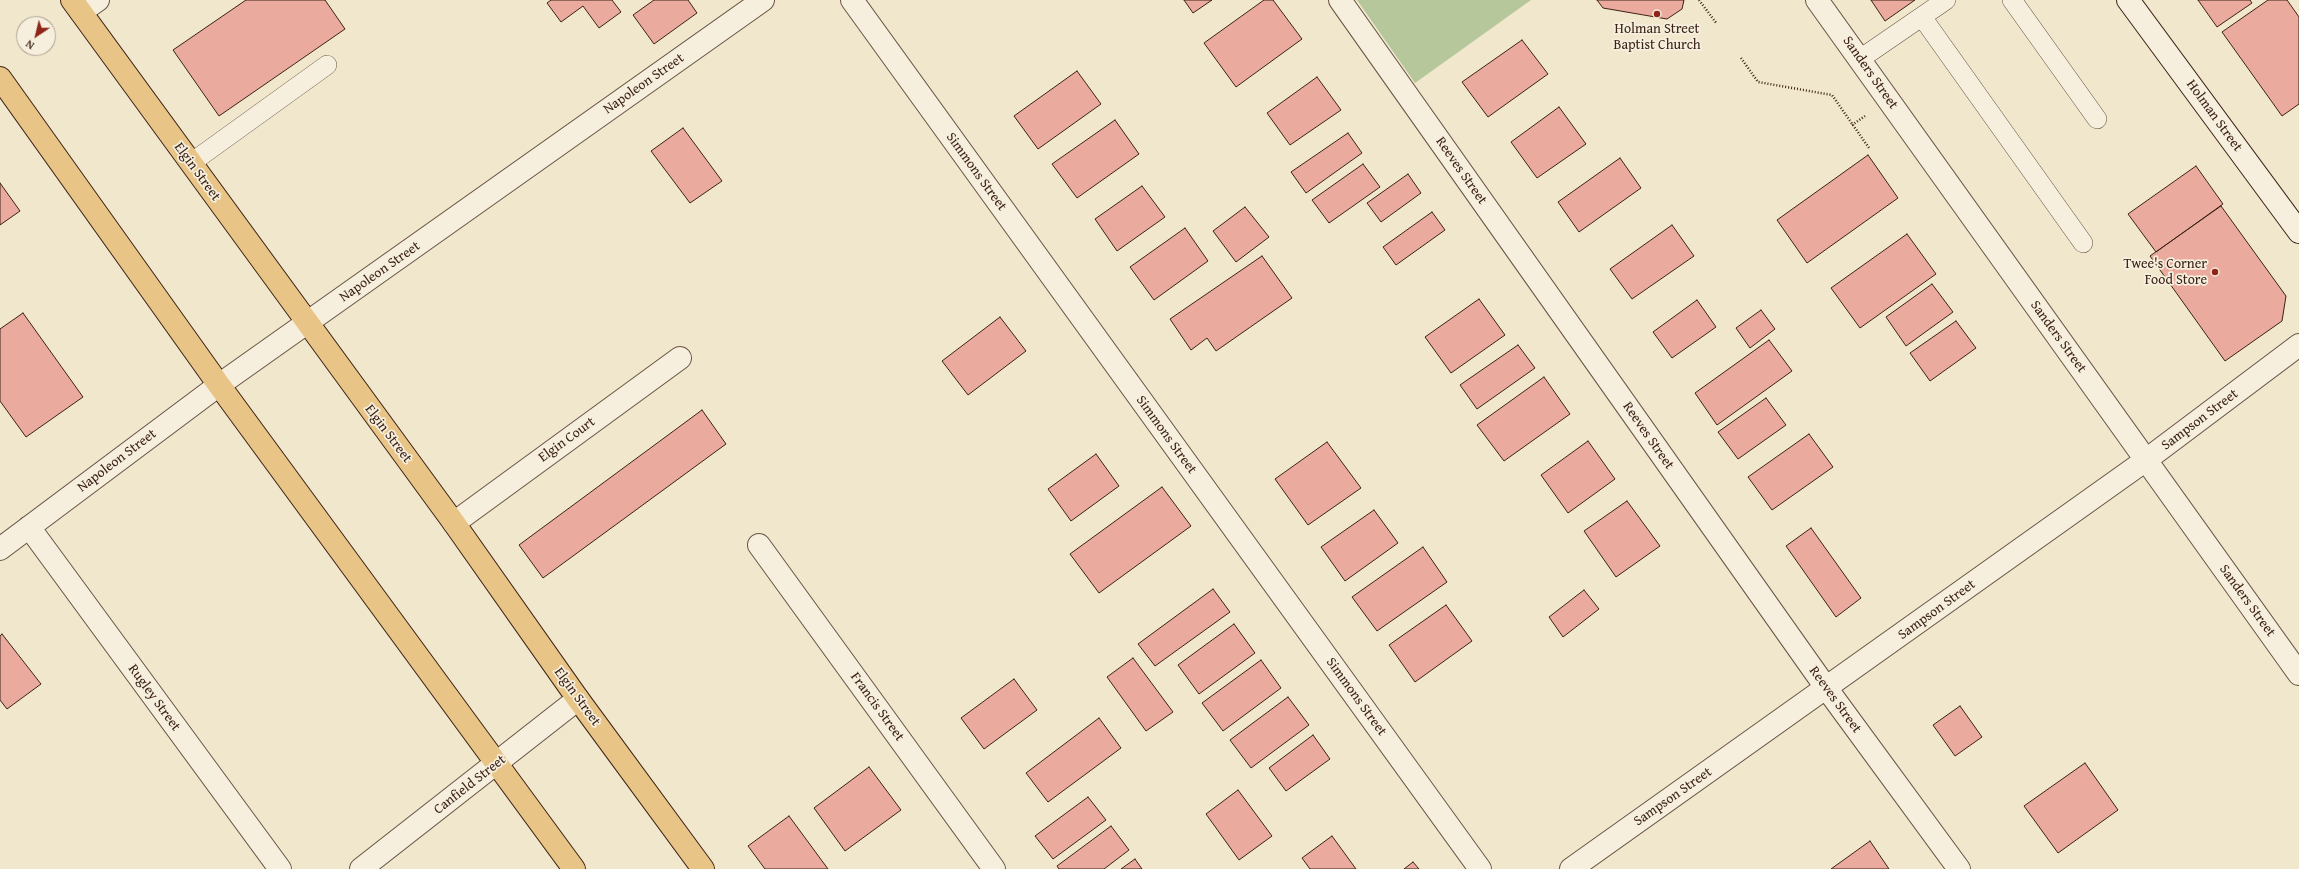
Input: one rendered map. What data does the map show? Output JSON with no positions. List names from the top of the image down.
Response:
{
  "streets": {
    "main road": ["Elgin Street"],
    "street": [
      "Sanders Street",
      "Napoleon Street",
      "Holman Street",
      "Reeves Street",
      "Simmons Street",
      "Sampson Street",
      "Elgin Court",
      "Rugley Street",
      "Francis Street",
      "Canfield Street"
    ]
  },
  "crossings": [
    ["Sanders Street", "Sampson Street"],
    ["Napoleon Street", "Elgin Street"],
    ["Napoleon Street", "Rugley Street"],
    ["Reeves Street", "Sampson Street"],
    ["Elgin Street", "Elgin Court"],
    ["Elgin Street", "Canfield Street"]
  ],
  "places": ["Holman Street Baptist Church", "Twee's Corner Food Store"],
  "north": "bottom left"
}
